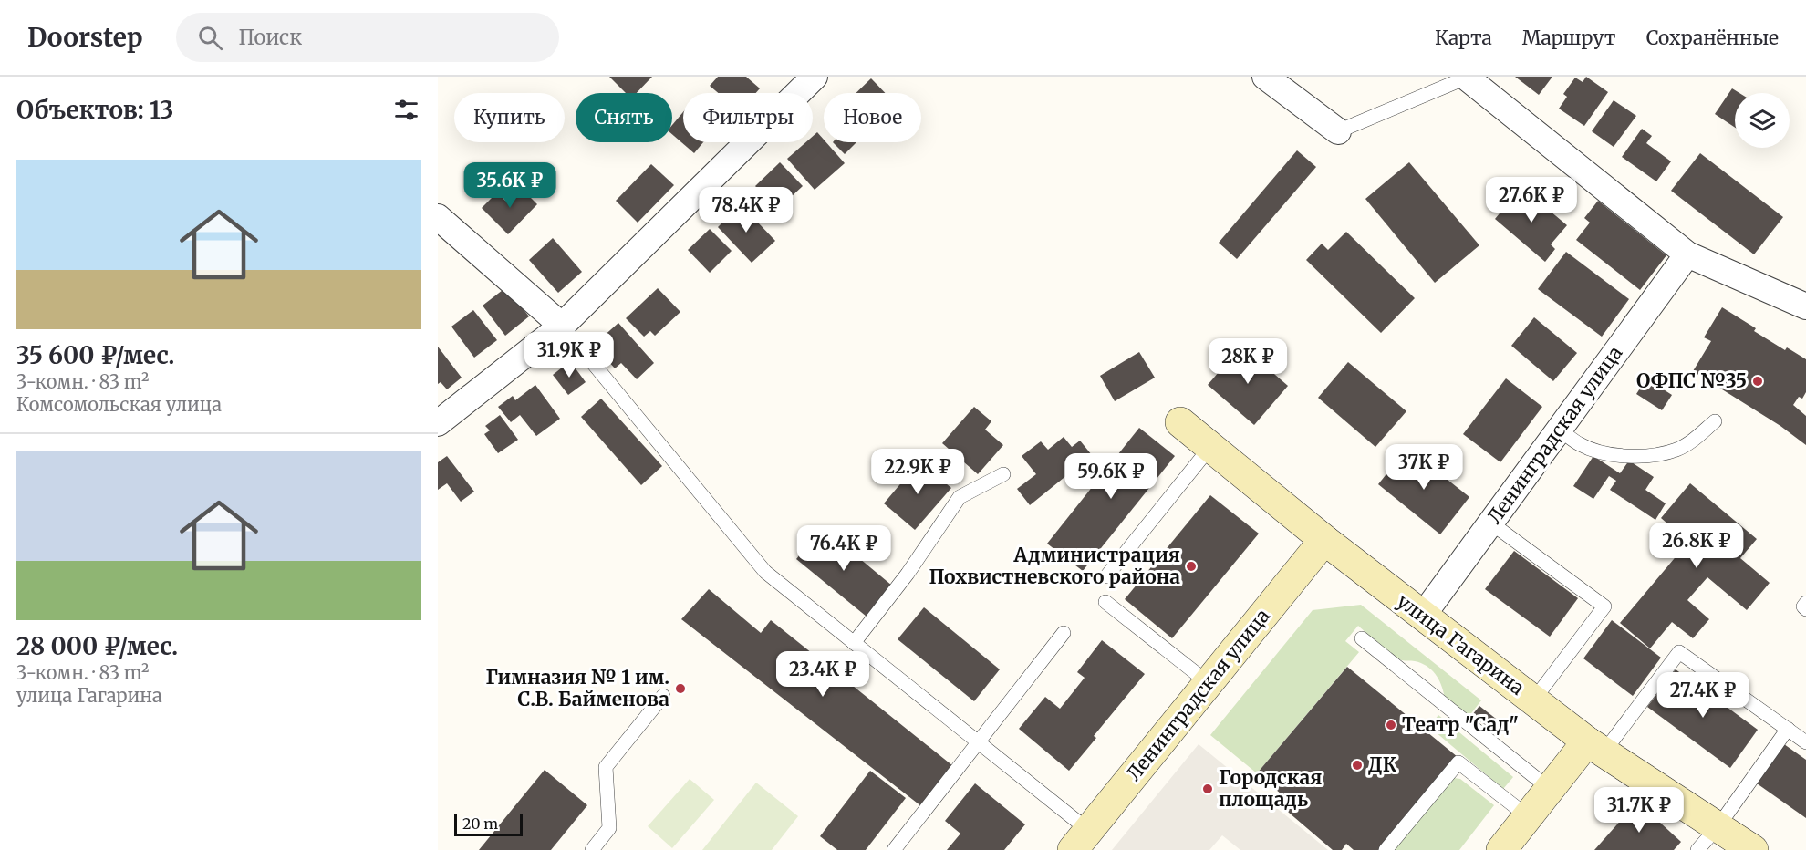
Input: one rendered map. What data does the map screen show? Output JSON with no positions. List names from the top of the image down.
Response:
{
  "streets": {
    "street": ["Ленинградская улица", "улица Гагарина"]
  },
  "crossings": [
    ["Ленинградская улица", "улица Гагарина"]
  ],
  "places": [
    "ОФПС №35",
    "Администрация Похвистневского района",
    "Гимназия № 1 им. С.В. Байменова",
    "Театр \"Сад\"",
    "ДК",
    "Городская площадь"
  ],
  "scale_bar": "20 m",
  "page": {
    "header": "Doorstep",
    "search": "Поиск",
    "nav": ["Карта", "Маршрут", "Сохранённые"],
    "heading": "Объектов: 13",
    "chip": [
      "Купить",
      "Снять",
      "Фильтры",
      "Новое"
    ],
    "list": [
      {
        "name": "35 600 ₽/мес.",
        "note": "3-комн. · 83 m² · Комсомольская улица"
      },
      {
        "name": "28 000 ₽/мес.",
        "note": "3-комн. · 83 m² · улица Гагарина"
      }
    ],
    "price": [
      "35.6K ₽",
      "27.6K ₽",
      "78.4K ₽",
      "31.9K ₽",
      "28K ₽",
      "37K ₽",
      "22.9K ₽",
      "59.6K ₽",
      "26.8K ₽",
      "76.4K ₽",
      "23.4K ₽",
      "27.4K ₽",
      "31.7K ₽"
    ],
    "scale": "20 m"
  }
}
